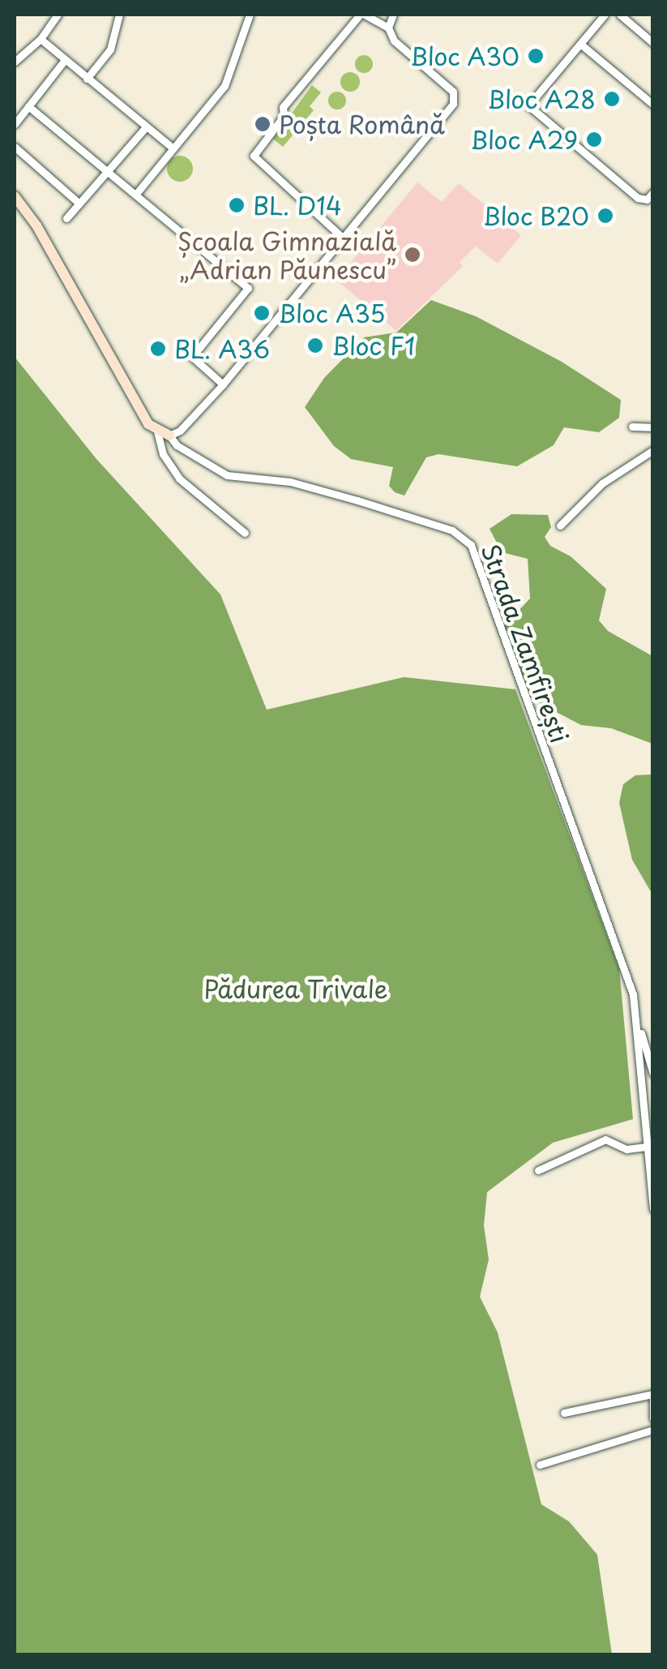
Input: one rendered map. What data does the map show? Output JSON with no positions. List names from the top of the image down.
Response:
{
  "streets": {
    "street": ["Strada Zamfirești"]
  },
  "parks": ["Pădurea Trivale"],
  "places": [
    "Bloc A30",
    "Bloc A28",
    "Poșta Română",
    "Bloc A29",
    "BL. D14",
    "Bloc B20",
    "Școala Gimnazială „Adrian Păunescu”",
    "Bloc A35",
    "Bloc F1",
    "BL. A36"
  ]
}
